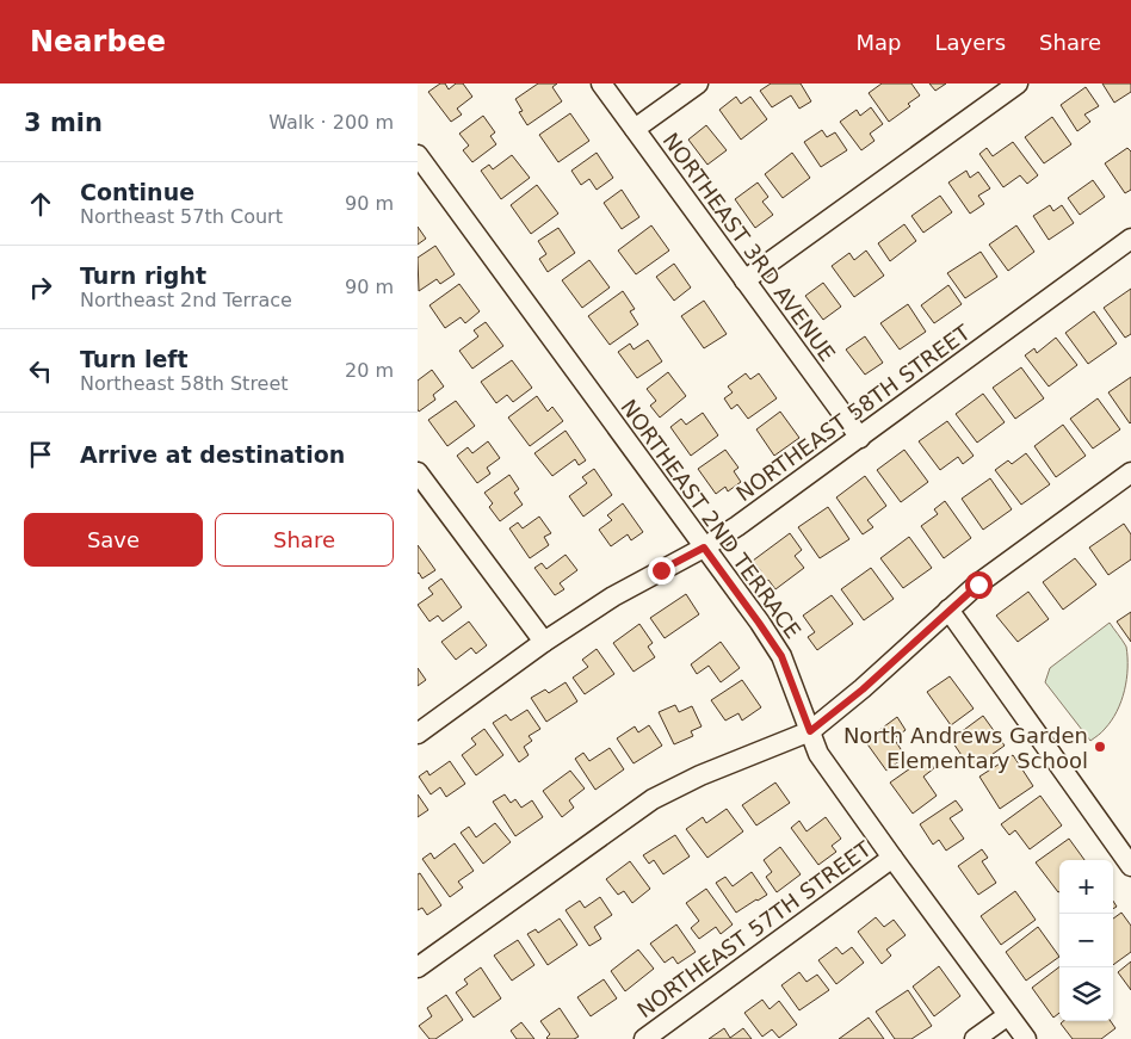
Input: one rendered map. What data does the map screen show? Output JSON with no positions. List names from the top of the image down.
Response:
{
  "streets": {
    "street": [
      "NORTHEAST 3RD AVENUE",
      "NORTHEAST 58TH STREET",
      "NORTHEAST 2ND TERRACE",
      "NORTHEAST 57TH STREET"
    ]
  },
  "crossings": [
    ["NORTHEAST 3RD AVENUE", "NORTHEAST 58TH STREET"],
    ["NORTHEAST 58TH STREET", "NORTHEAST 2ND TERRACE"],
    ["NORTHEAST 2ND TERRACE", "NORTHEAST 57TH STREET"]
  ],
  "places": ["North Andrews Garden Elementary School"],
  "page": {
    "header": "Nearbee",
    "nav": ["Map", "Layers", "Share"],
    "heading": ["3 min", "Walk · 200 m"],
    "list": [
      ["Continue", "Northeast 57th Court", "90 m"],
      ["Turn right", "Northeast 2nd Terrace", "90 m"],
      ["Turn left", "Northeast 58th Street", "20 m"],
      "Arrive at destination"
    ],
    "buttons": ["Save", "Share"],
    "map_buttons": ["+", "−"]
  }
}
